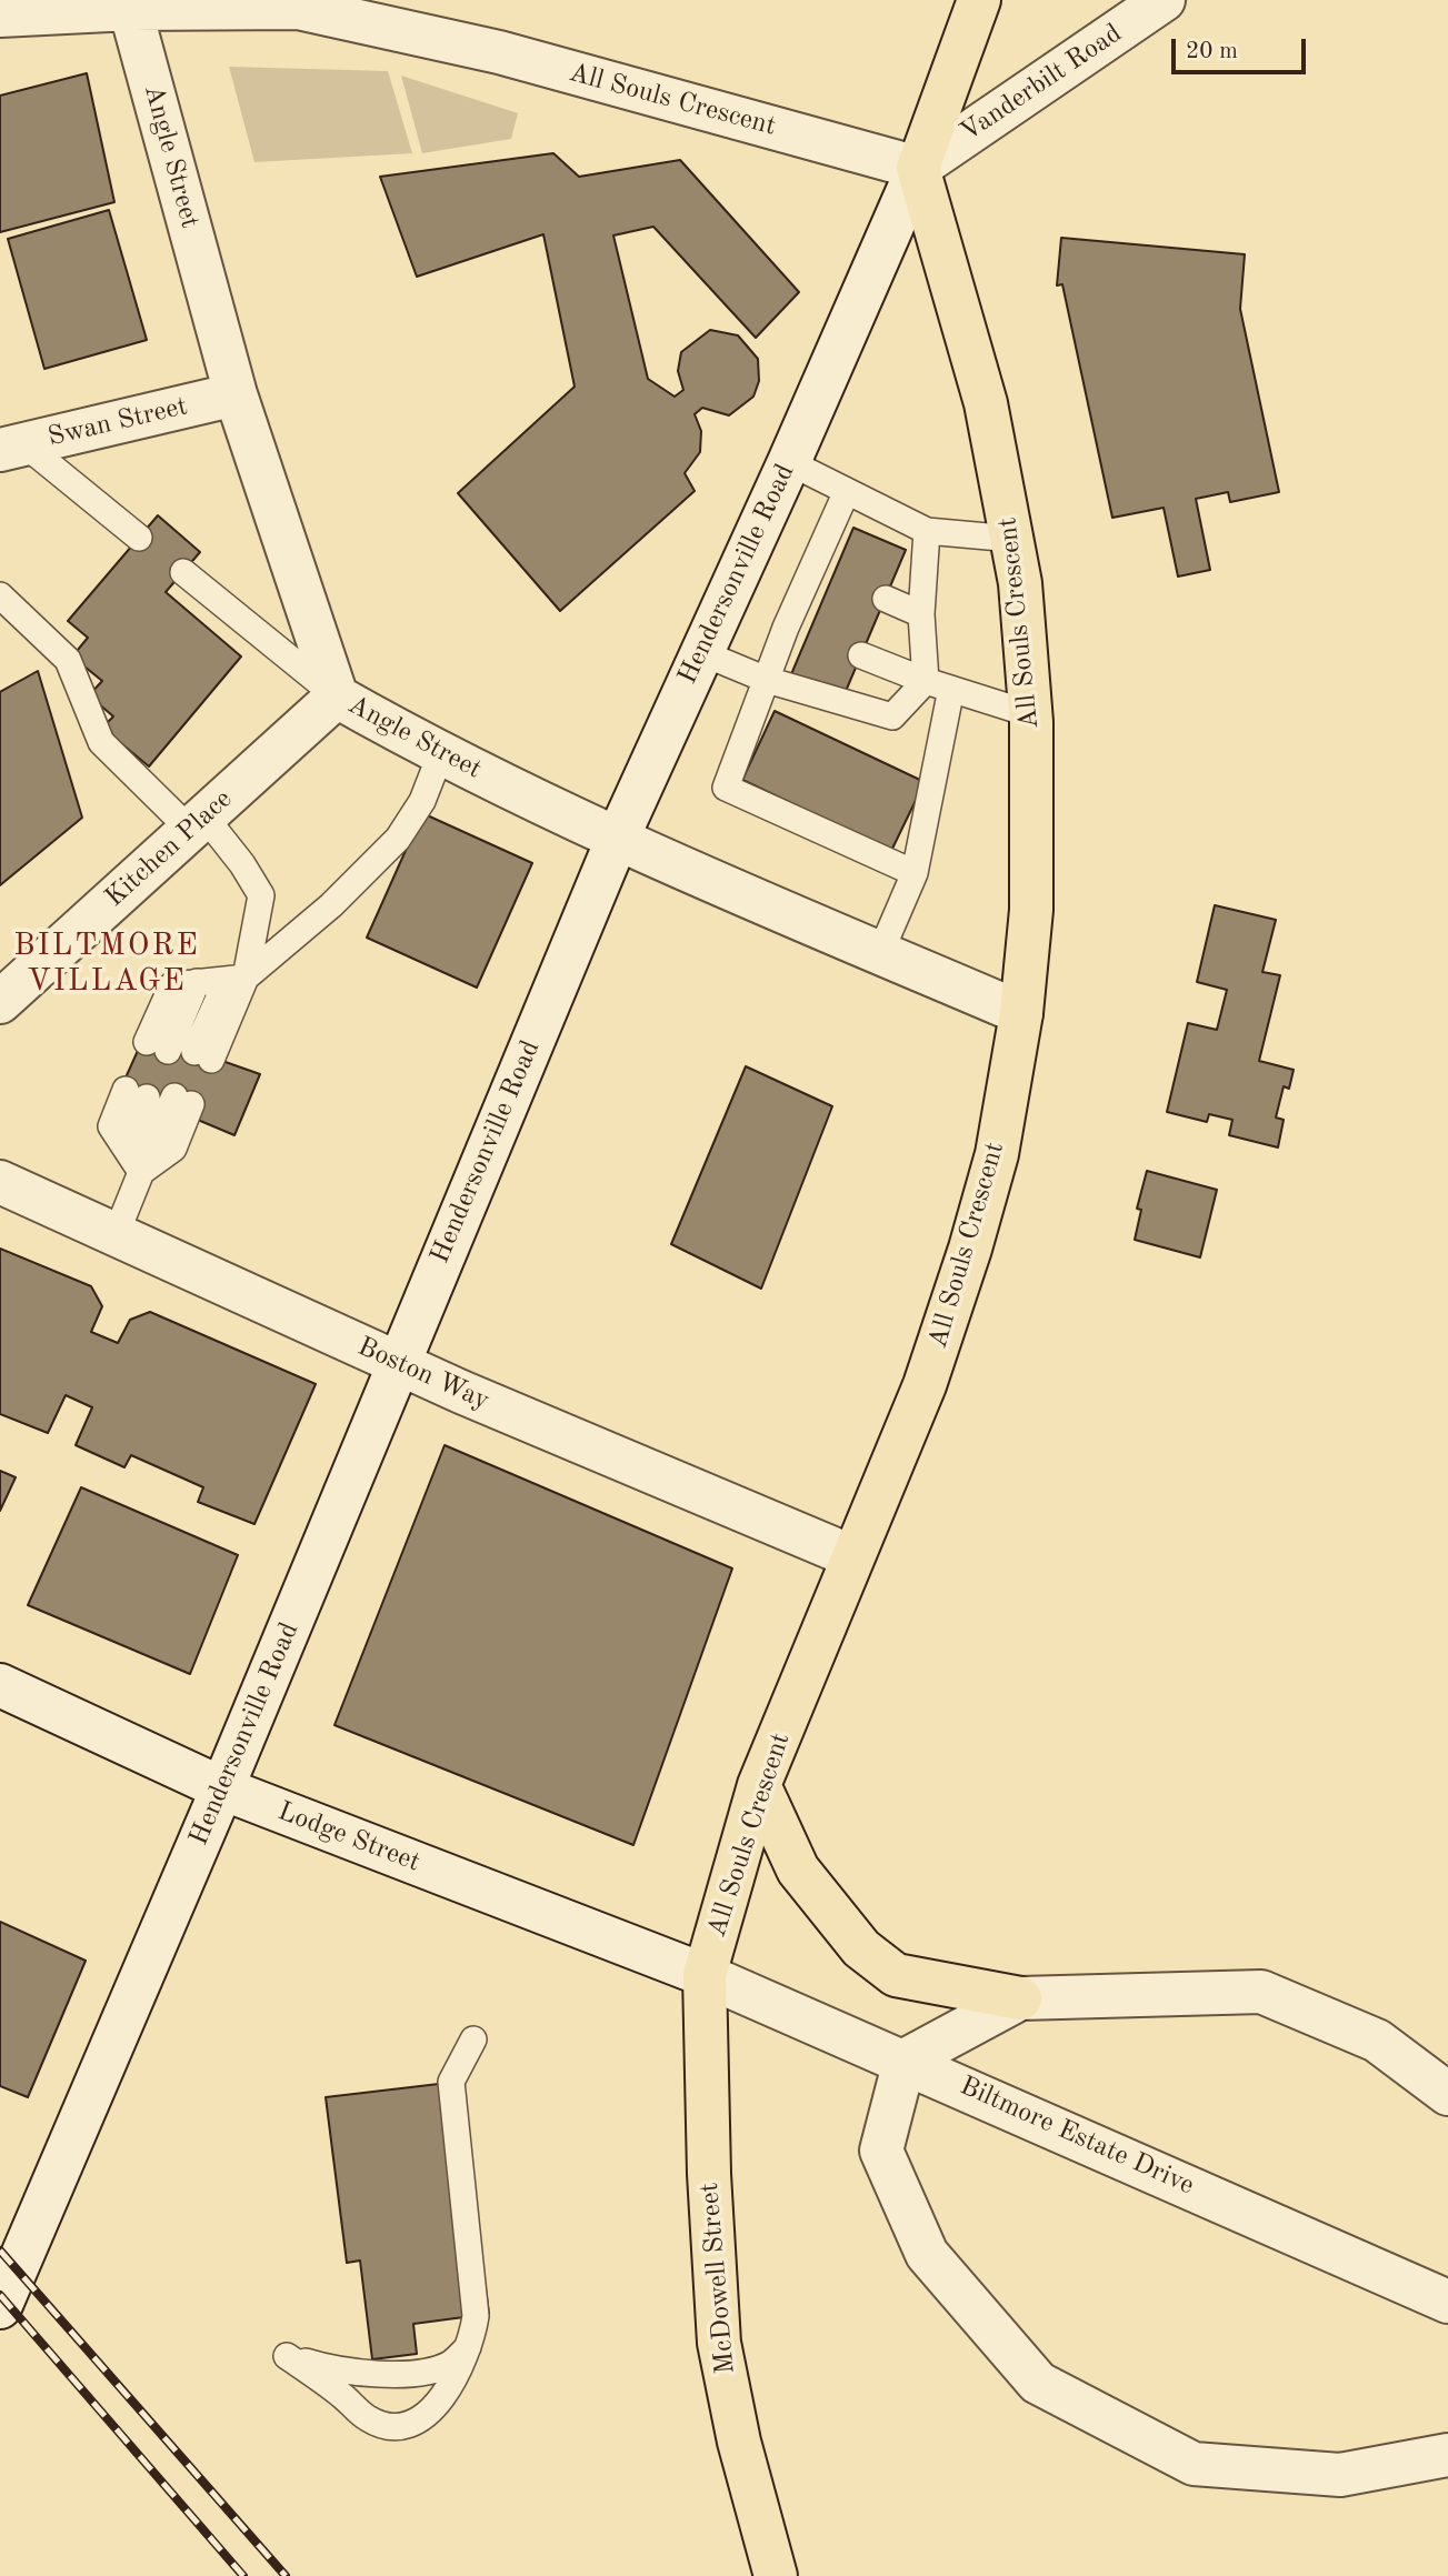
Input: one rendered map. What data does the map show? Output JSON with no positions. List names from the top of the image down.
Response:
{
  "streets": {
    "main road": ["All Souls Crescent", "Hendersonville Road", "McDowell Street"],
    "street": [
      "Vanderbilt Road",
      "Angle Street",
      "Swan Street",
      "Kitchen Place",
      "Boston Way",
      "Lodge Street",
      "Biltmore Estate Drive"
    ]
  },
  "crossings": [
    ["Vanderbilt Road", "All Souls Crescent"],
    ["Vanderbilt Road", "Hendersonville Road"],
    ["All Souls Crescent", "Angle Street"],
    ["All Souls Crescent", "Hendersonville Road"],
    ["All Souls Crescent", "Boston Way"],
    ["All Souls Crescent", "Lodge Street"],
    ["All Souls Crescent", "Biltmore Estate Drive"],
    ["All Souls Crescent", "McDowell Street"],
    ["Angle Street", "Swan Street"],
    ["Angle Street", "Hendersonville Road"],
    ["Angle Street", "Kitchen Place"],
    ["Hendersonville Road", "Boston Way"],
    ["Hendersonville Road", "Lodge Street"],
    ["Lodge Street", "Biltmore Estate Drive"],
    ["Lodge Street", "McDowell Street"],
    ["Biltmore Estate Drive", "McDowell Street"]
  ],
  "districts": ["BILTMORE VILLAGE"],
  "scale_bar": "20 m"
}
